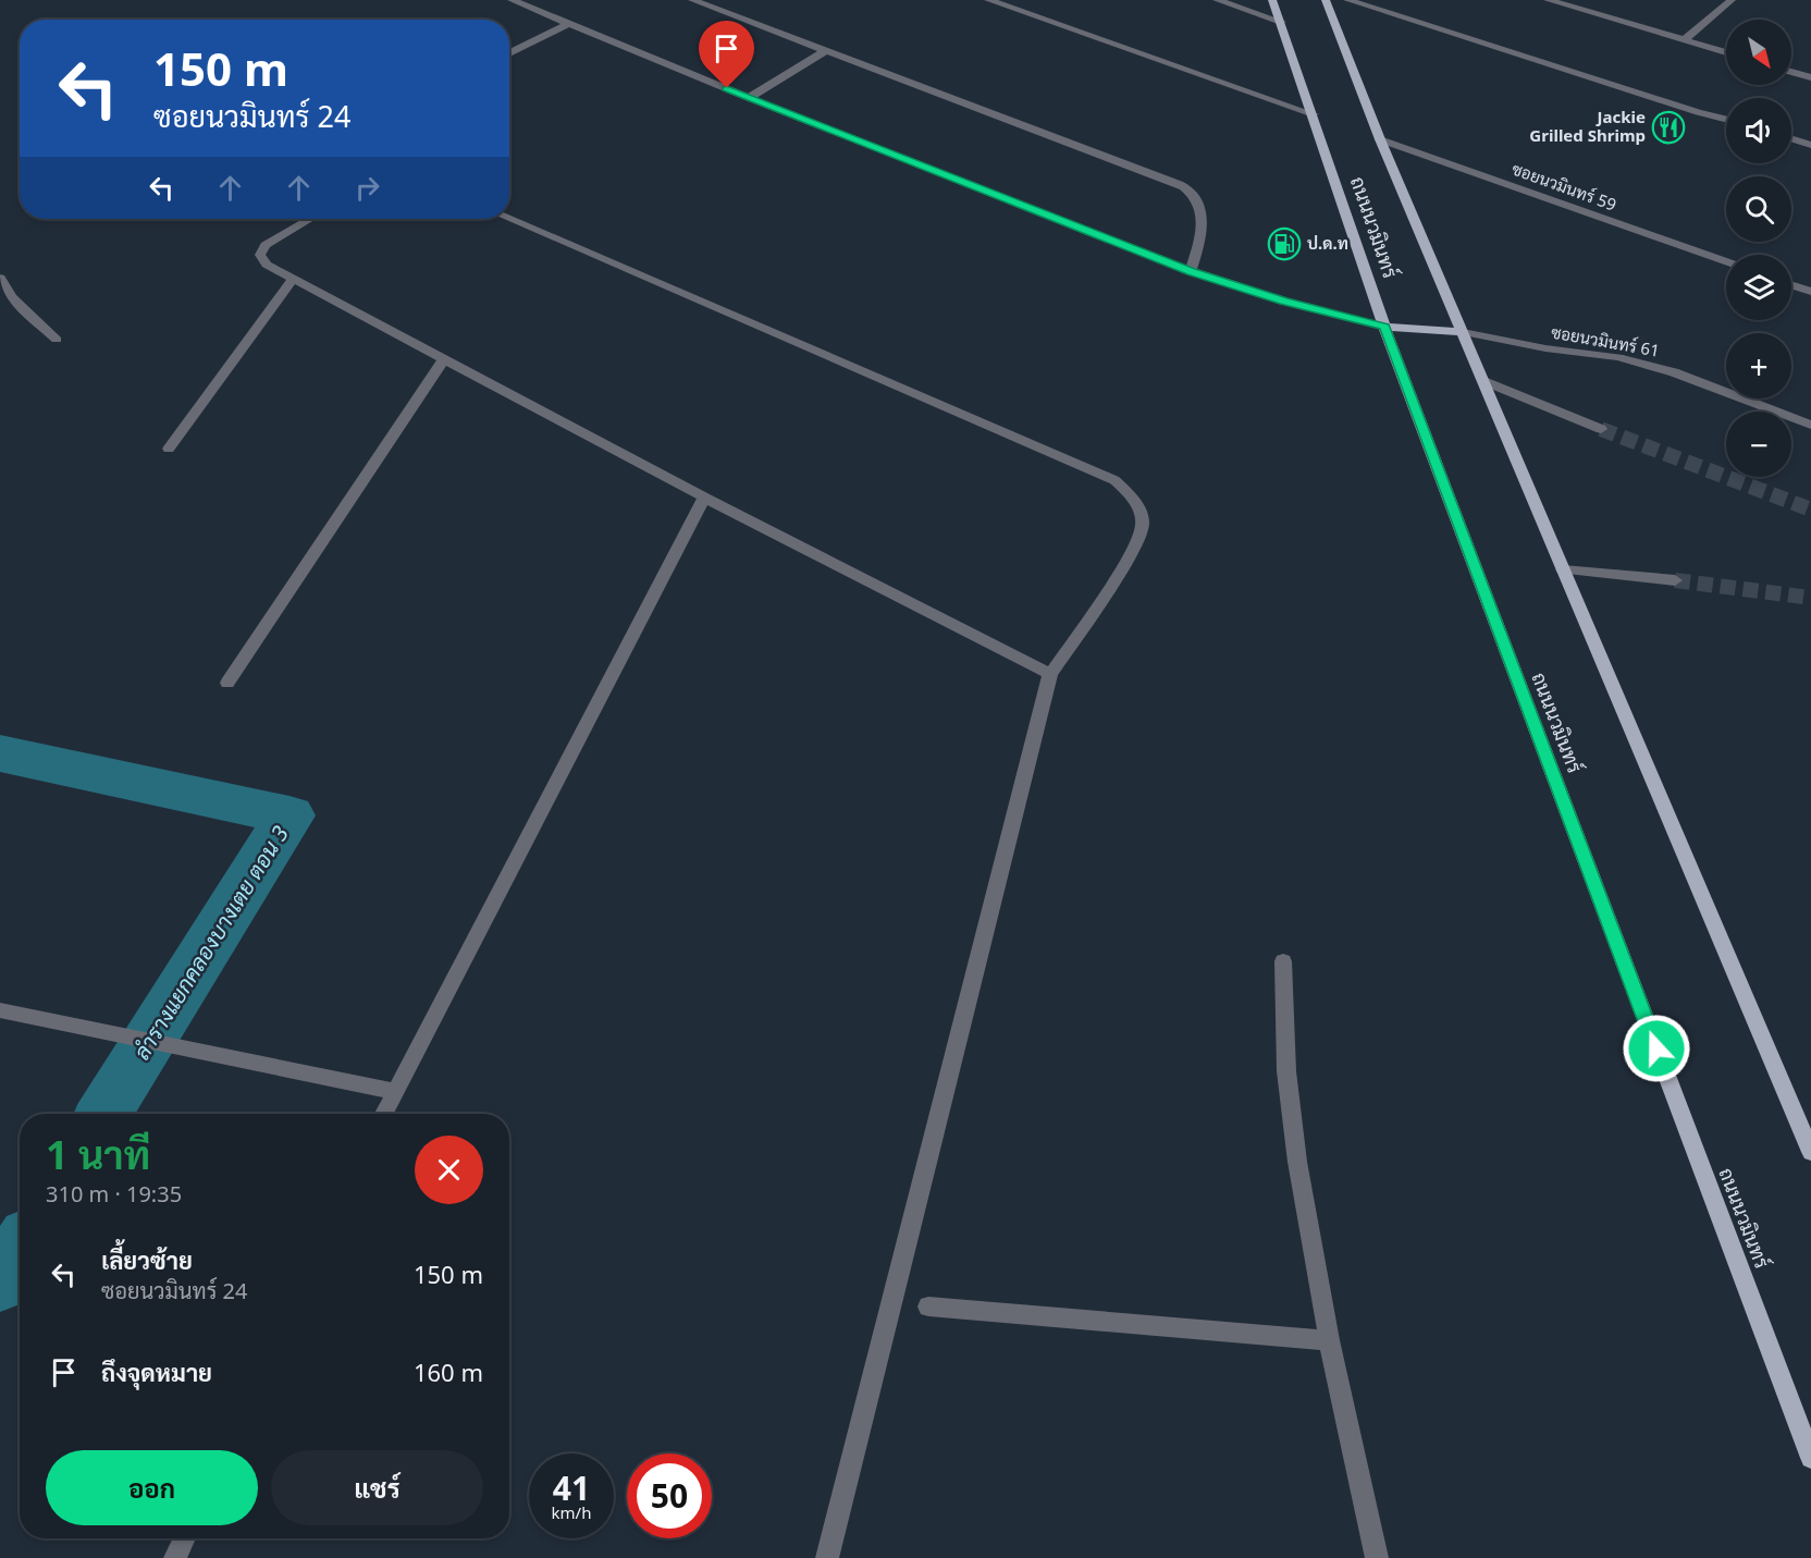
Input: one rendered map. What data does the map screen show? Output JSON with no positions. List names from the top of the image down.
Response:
{
  "streets": {
    "main road": ["ถนนนวมินทร์"],
    "street": ["ซอยนวมินทร์ 59", "ซอยนวมินทร์ 61"]
  },
  "crossings": [
    ["ซอยนวมินทร์ 59", "ถนนนวมินทร์"],
    ["ถนนนวมินทร์", "ซอยนวมินทร์ 61"]
  ],
  "water": ["ลำรางแยกคลองบางเตย ตอน 3"],
  "places": {
    "restaurant": ["Jackie Grilled Shrimp"],
    "fuel station": ["ป.ด.ท"]
  },
  "north": "bottom right",
  "page": {
    "map_buttons": ["+", "−"],
    "turn": ["150 m", "ซอยนวมินทร์ 24"],
    "heading": ["1 นาที", "310 m · 19:35"],
    "list": [
      {
        "name": "เลี้ยวซ้าย",
        "note": "ซอยนวมินทร์ 24",
        "value": "150 m"
      },
      {
        "name": "ถึงจุดหมาย",
        "value": "160 m"
      }
    ],
    "buttons": ["ออก", "แชร์"],
    "speed": "41 km/h",
    "limit": "50"
  }
}
